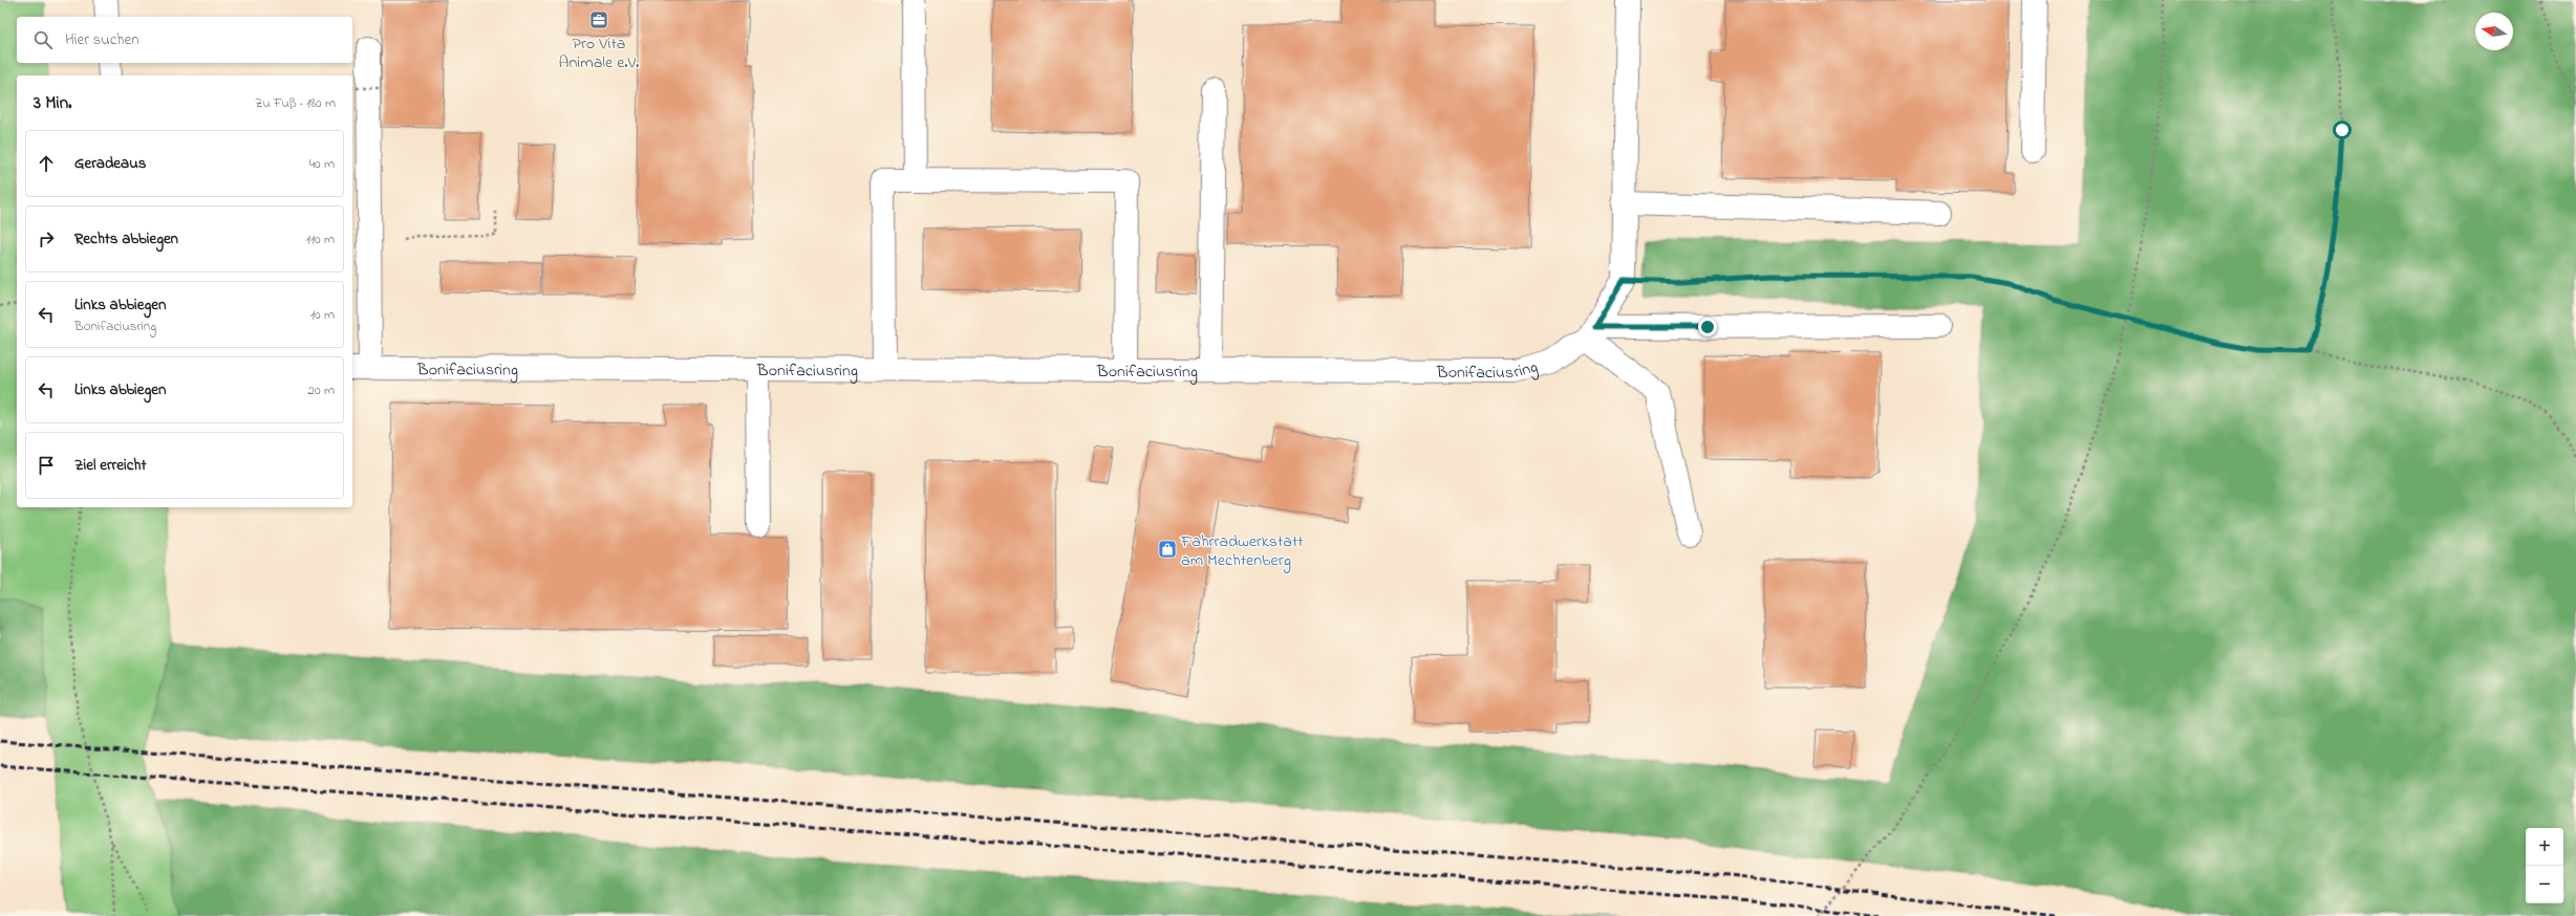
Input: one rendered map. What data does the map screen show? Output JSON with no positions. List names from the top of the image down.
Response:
{
  "streets": {
    "street": ["Bonifaciusring"]
  },
  "places": {
    "office": ["Pro Vita Animale e.V."],
    "shop": ["Fahrradwerkstatt am Mechtenberg"]
  },
  "north": "left",
  "page": {
    "search": "Hier suchen",
    "heading": ["3 Min.", "Zu Fuß · 180 m"],
    "list": [
      ["Geradeaus", "40 m"],
      ["Rechts abbiegen", "110 m"],
      ["Links abbiegen", "Bonifaciusring", "10 m"],
      ["Links abbiegen", "20 m"],
      "Ziel erreicht"
    ],
    "map_buttons": ["+", "−"]
  }
}
